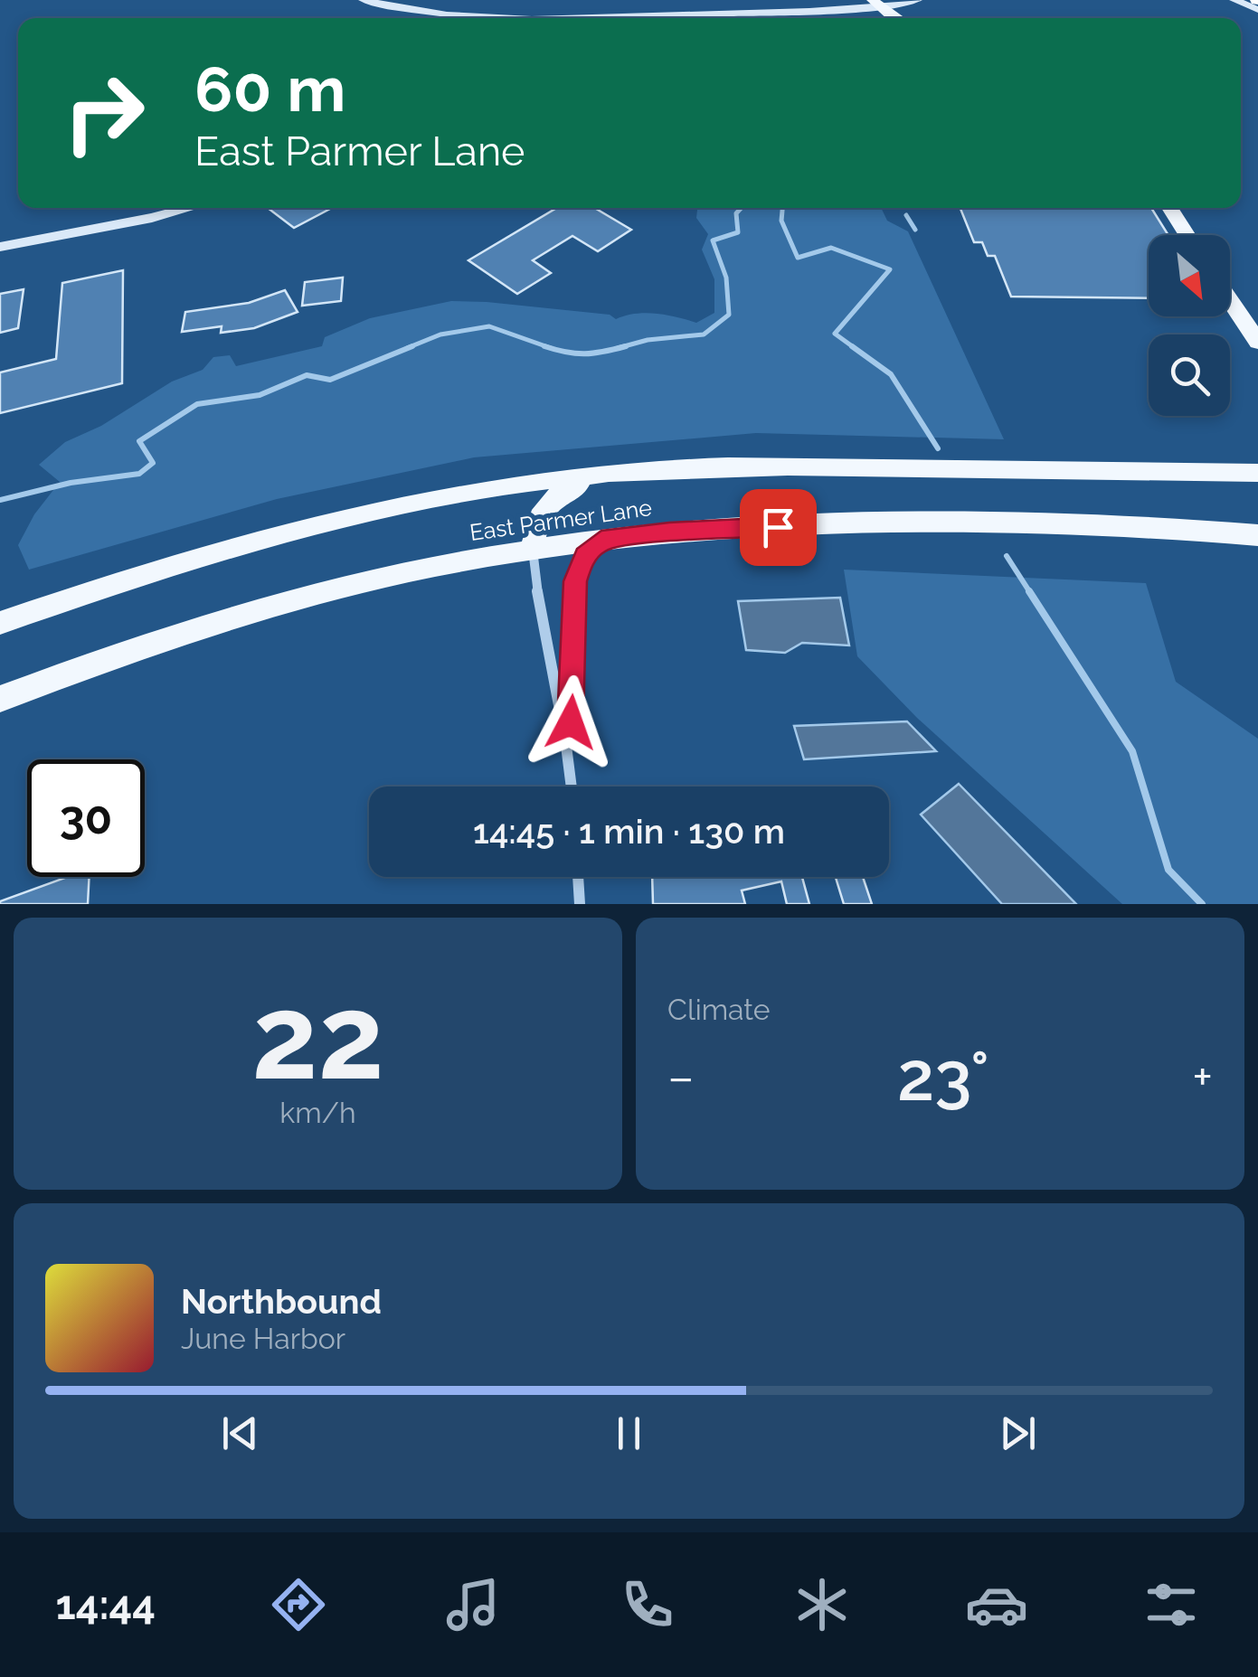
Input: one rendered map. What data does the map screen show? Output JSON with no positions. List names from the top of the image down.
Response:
{
  "streets": {
    "main road": ["East Parmer Lane"]
  },
  "north": "bottom right",
  "page": {
    "turn": ["60 m", "East Parmer Lane"],
    "limit": "30",
    "trip": "14:45 · 1 min · 130 m",
    "tile": [
      ["22", "km/h"],
      "Climate"
    ],
    "heat": ["−", "23°", "+"],
    "song": ["Northbound", "June Harbor"],
    "tabs": "14:44"
  }
}
